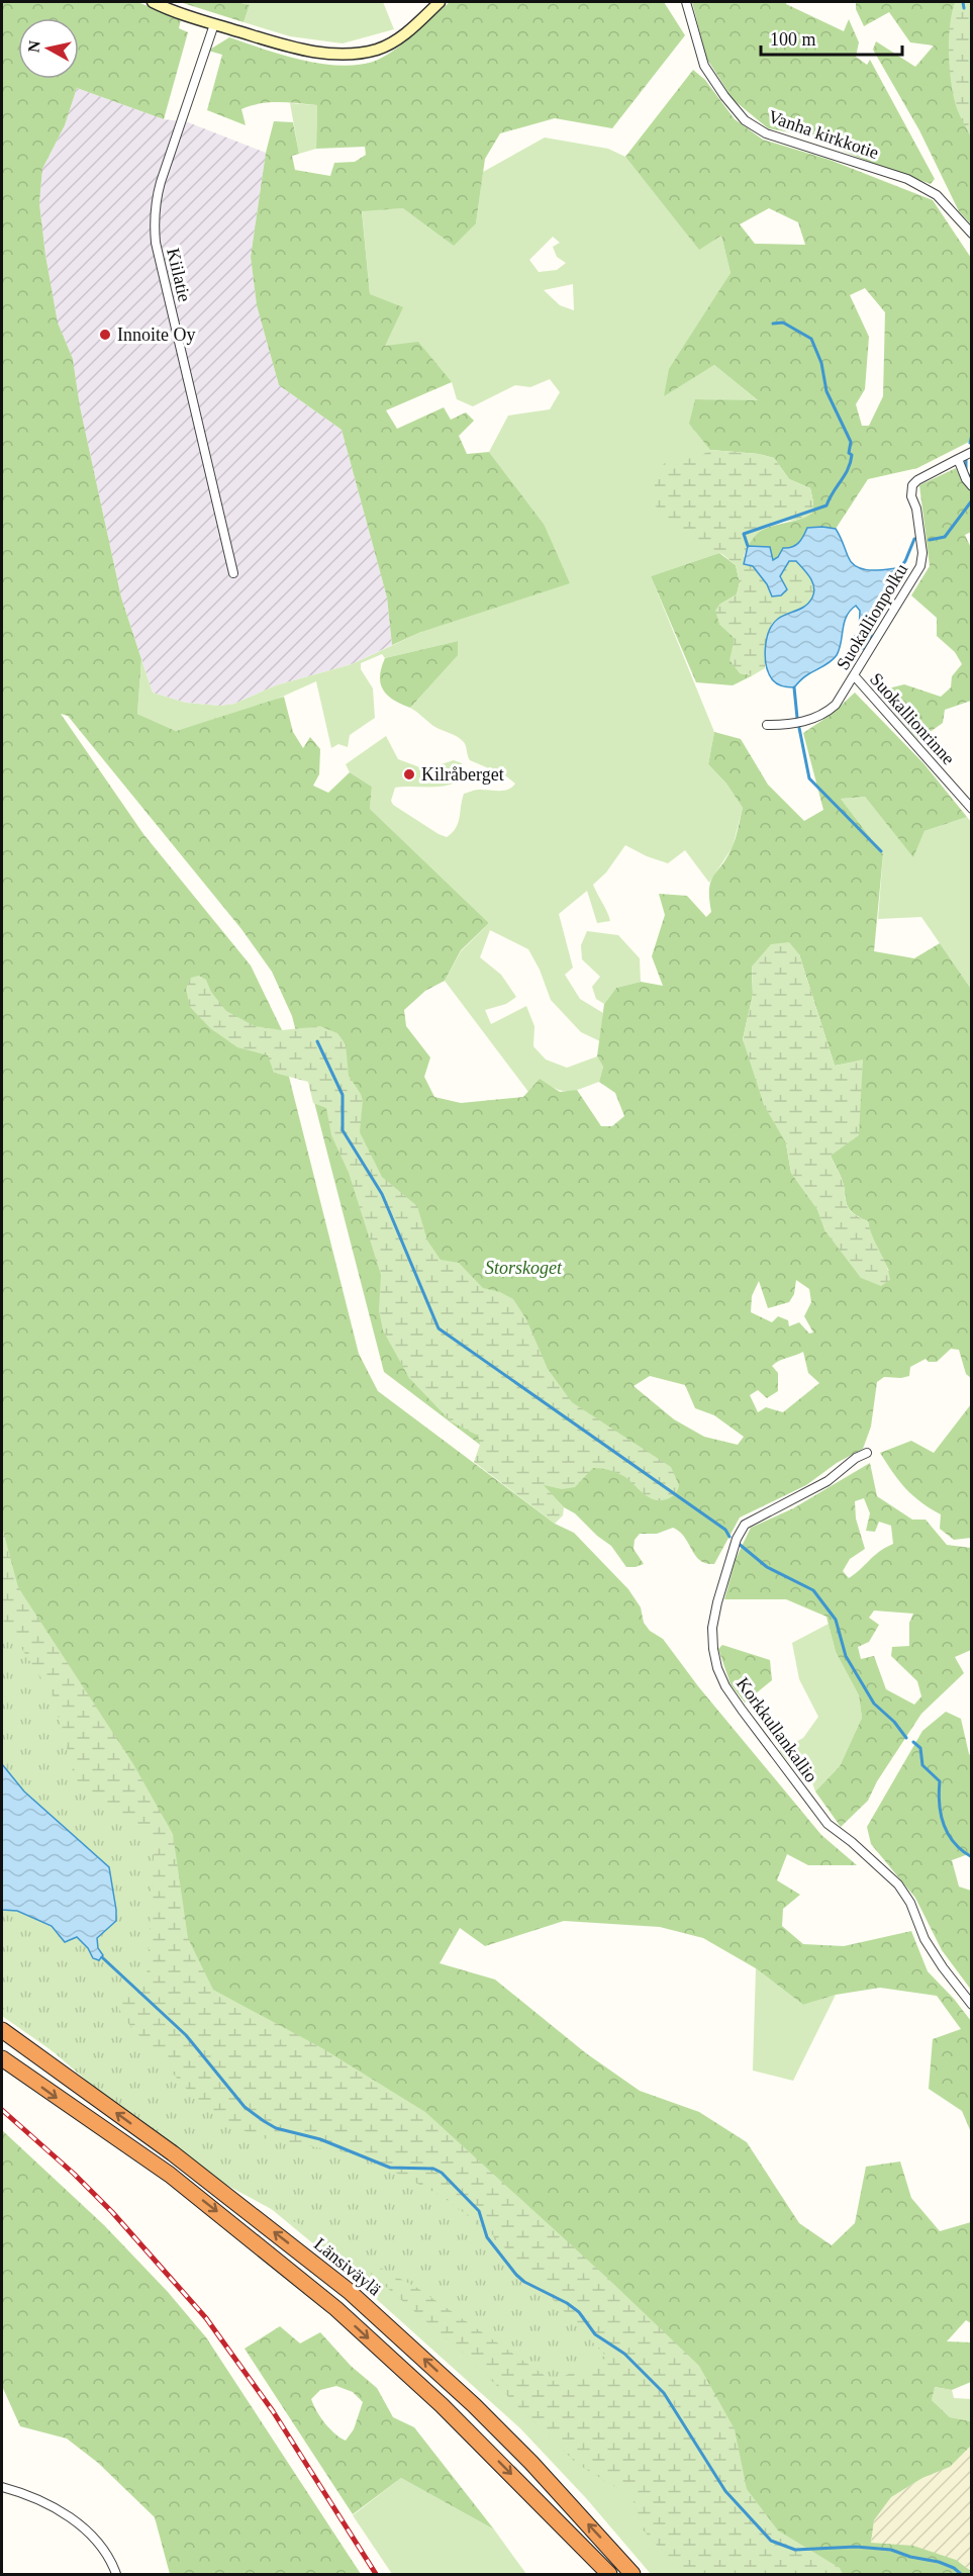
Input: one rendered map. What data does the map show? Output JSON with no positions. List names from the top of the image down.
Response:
{
  "streets": {
    "highway": ["Länsiväylä"],
    "street": [
      "Vanha kirkkotie",
      "Kiilatie",
      "Suokallionpolku",
      "Suokallionrinne",
      "Korkkullankallio"
    ]
  },
  "crossings": [
    ["Suokallionpolku", "Suokallionrinne"]
  ],
  "parks": ["Storskoget"],
  "places": ["Innoite Oy", "Kilråberget"],
  "scale_bar": "100 m",
  "north": "left"
}
